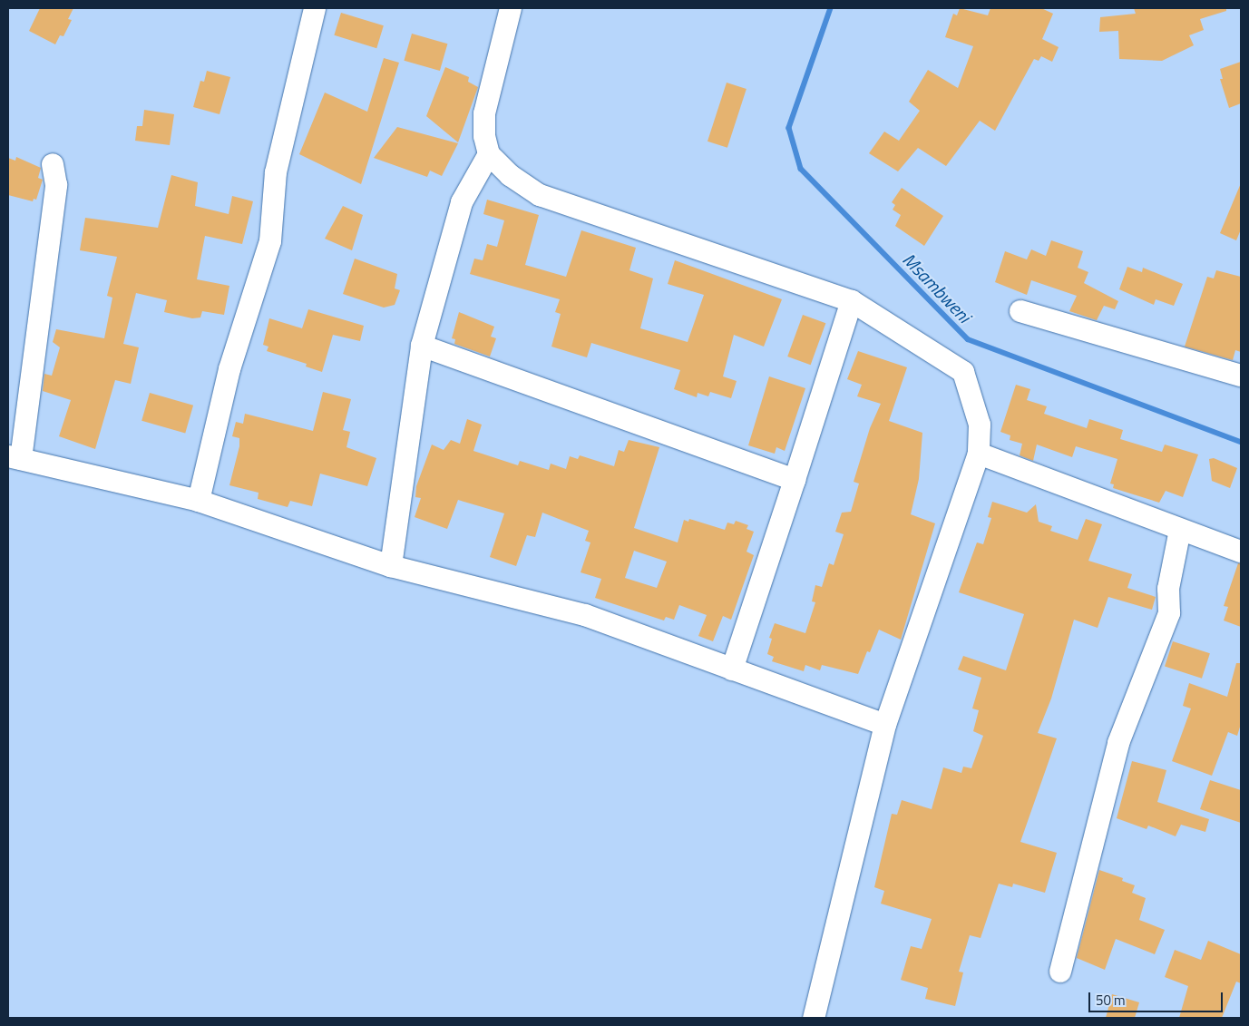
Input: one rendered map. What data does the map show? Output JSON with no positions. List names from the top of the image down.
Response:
{
  "water": ["Msambweni"],
  "scale_bar": "50 m"
}
